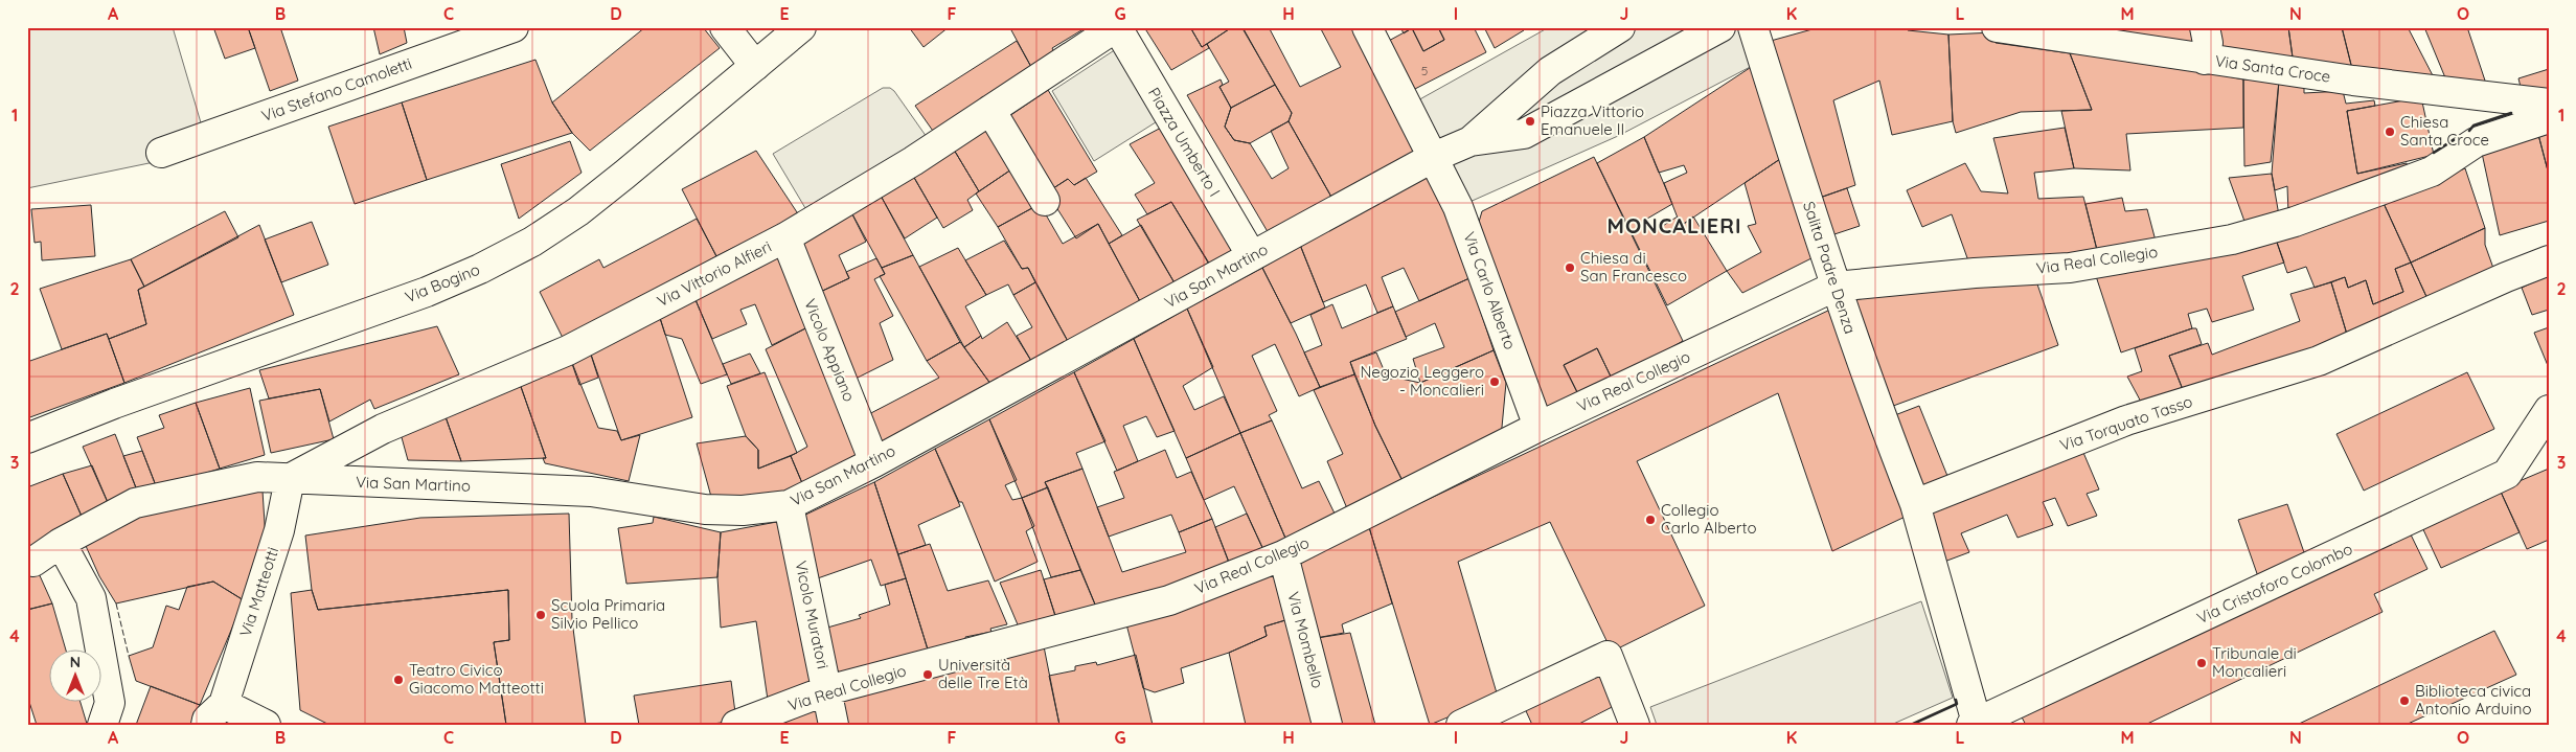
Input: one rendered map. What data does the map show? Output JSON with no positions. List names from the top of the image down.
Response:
{
  "streets": {
    "street": [
      "Via Santa Croce",
      "Via Stefano Camoletti",
      "Piazza Umberto I",
      "Via Real Collegio",
      "Salita Padre Denza",
      "Via Vittorio Alfieri",
      "Via San Martino",
      "Via Bogino",
      "Via Carlo Alberto",
      "Vicolo Appiano",
      "Via Torquato Tasso",
      "Via Cristoforo Colombo",
      "Via Matteotti",
      "Vicolo Muratori",
      "Via Mombello"
    ]
  },
  "crossings": [
    ["Piazza Umberto I", "Via Vittorio Alfieri"],
    ["Piazza Umberto I", "Via San Martino"],
    ["Via Real Collegio", "Salita Padre Denza"],
    ["Via Real Collegio", "Via Carlo Alberto"],
    ["Via Real Collegio", "Vicolo Muratori"],
    ["Via Real Collegio", "Via Mombello"],
    ["Salita Padre Denza", "Via Torquato Tasso"],
    ["Via Vittorio Alfieri", "Via San Martino"],
    ["Via Vittorio Alfieri", "Vicolo Appiano"],
    ["Via Vittorio Alfieri", "Via Matteotti"],
    ["Via San Martino", "Via Carlo Alberto"],
    ["Via San Martino", "Vicolo Appiano"],
    ["Via San Martino", "Via Matteotti"],
    ["Via San Martino", "Vicolo Muratori"]
  ],
  "districts": ["MONCALIERI"],
  "places": [
    "Piazza Vittorio Emanuele II",
    "Chiesa Santa Croce",
    "Chiesa di San Francesco",
    "Negozio Leggero - Moncalieri",
    "Collegio Carlo Alberto",
    "Scuola Primaria Silvio Pellico",
    "Tribunale di Moncalieri",
    "Università delle Tre Età",
    "Teatro Civico Giacomo Matteotti",
    "Biblioteca civica Antonio Arduino"
  ],
  "house_numbers": ["5"],
  "north": "top",
  "grid": {
    "columns": [
      "A",
      "B",
      "C",
      "D",
      "E",
      "F",
      "G",
      "H",
      "I",
      "J",
      "K",
      "L",
      "M",
      "N",
      "O"
    ],
    "rows": [
      "1",
      "2",
      "3",
      "4"
    ]
  }
}
